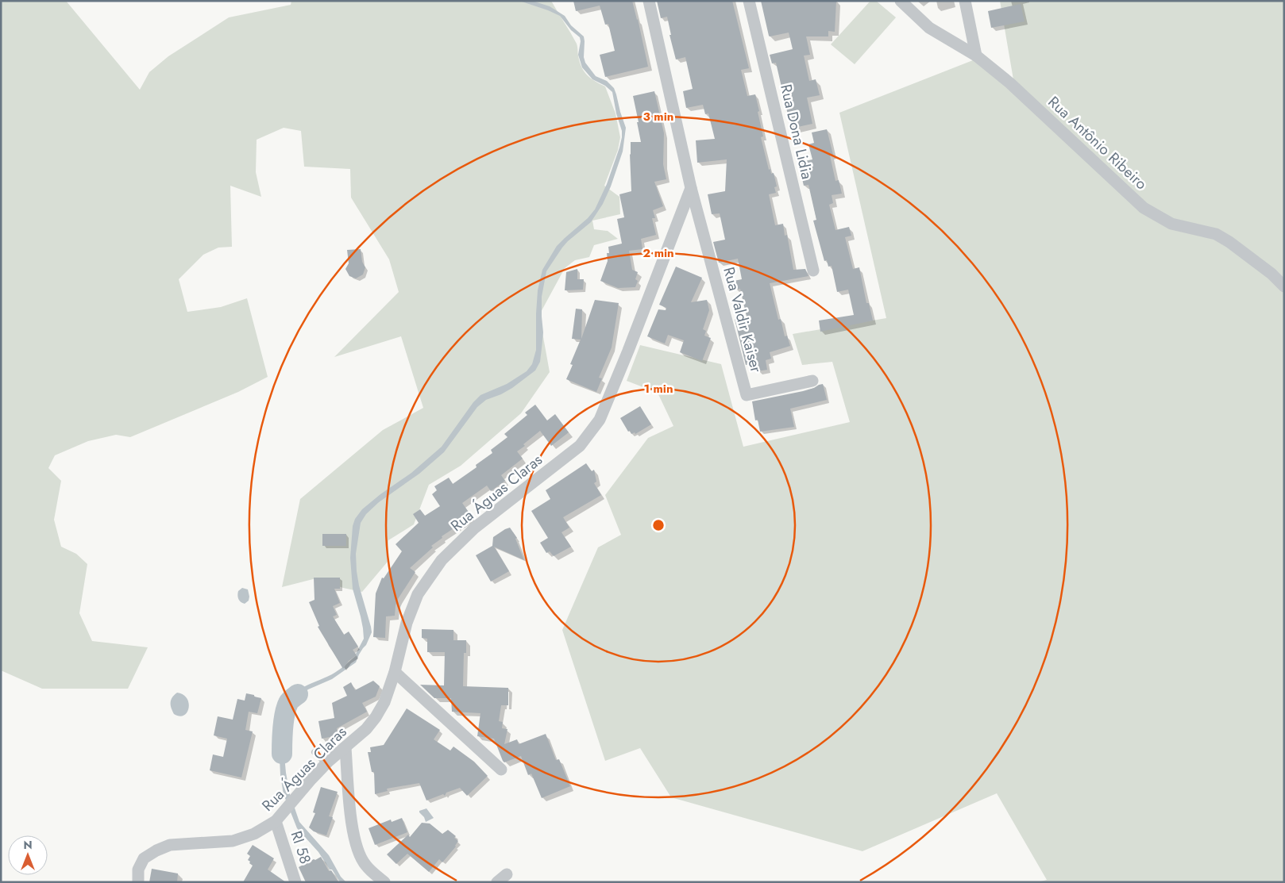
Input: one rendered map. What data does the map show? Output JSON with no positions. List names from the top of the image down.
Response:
{
  "streets": {
    "street": [
      "Rua Dona Lidia",
      "Rua Antônio Ribeiro",
      "Rua Valdir Kaiser",
      "Rua Águas Claras",
      "RI 58"
    ]
  },
  "crossings": [
    ["Rua Valdir Kaiser", "Rua Águas Claras"],
    ["Rua Águas Claras", "RI 58"]
  ],
  "north": "top",
  "rings": ["3 min", "2 min", "1 min"]
}
